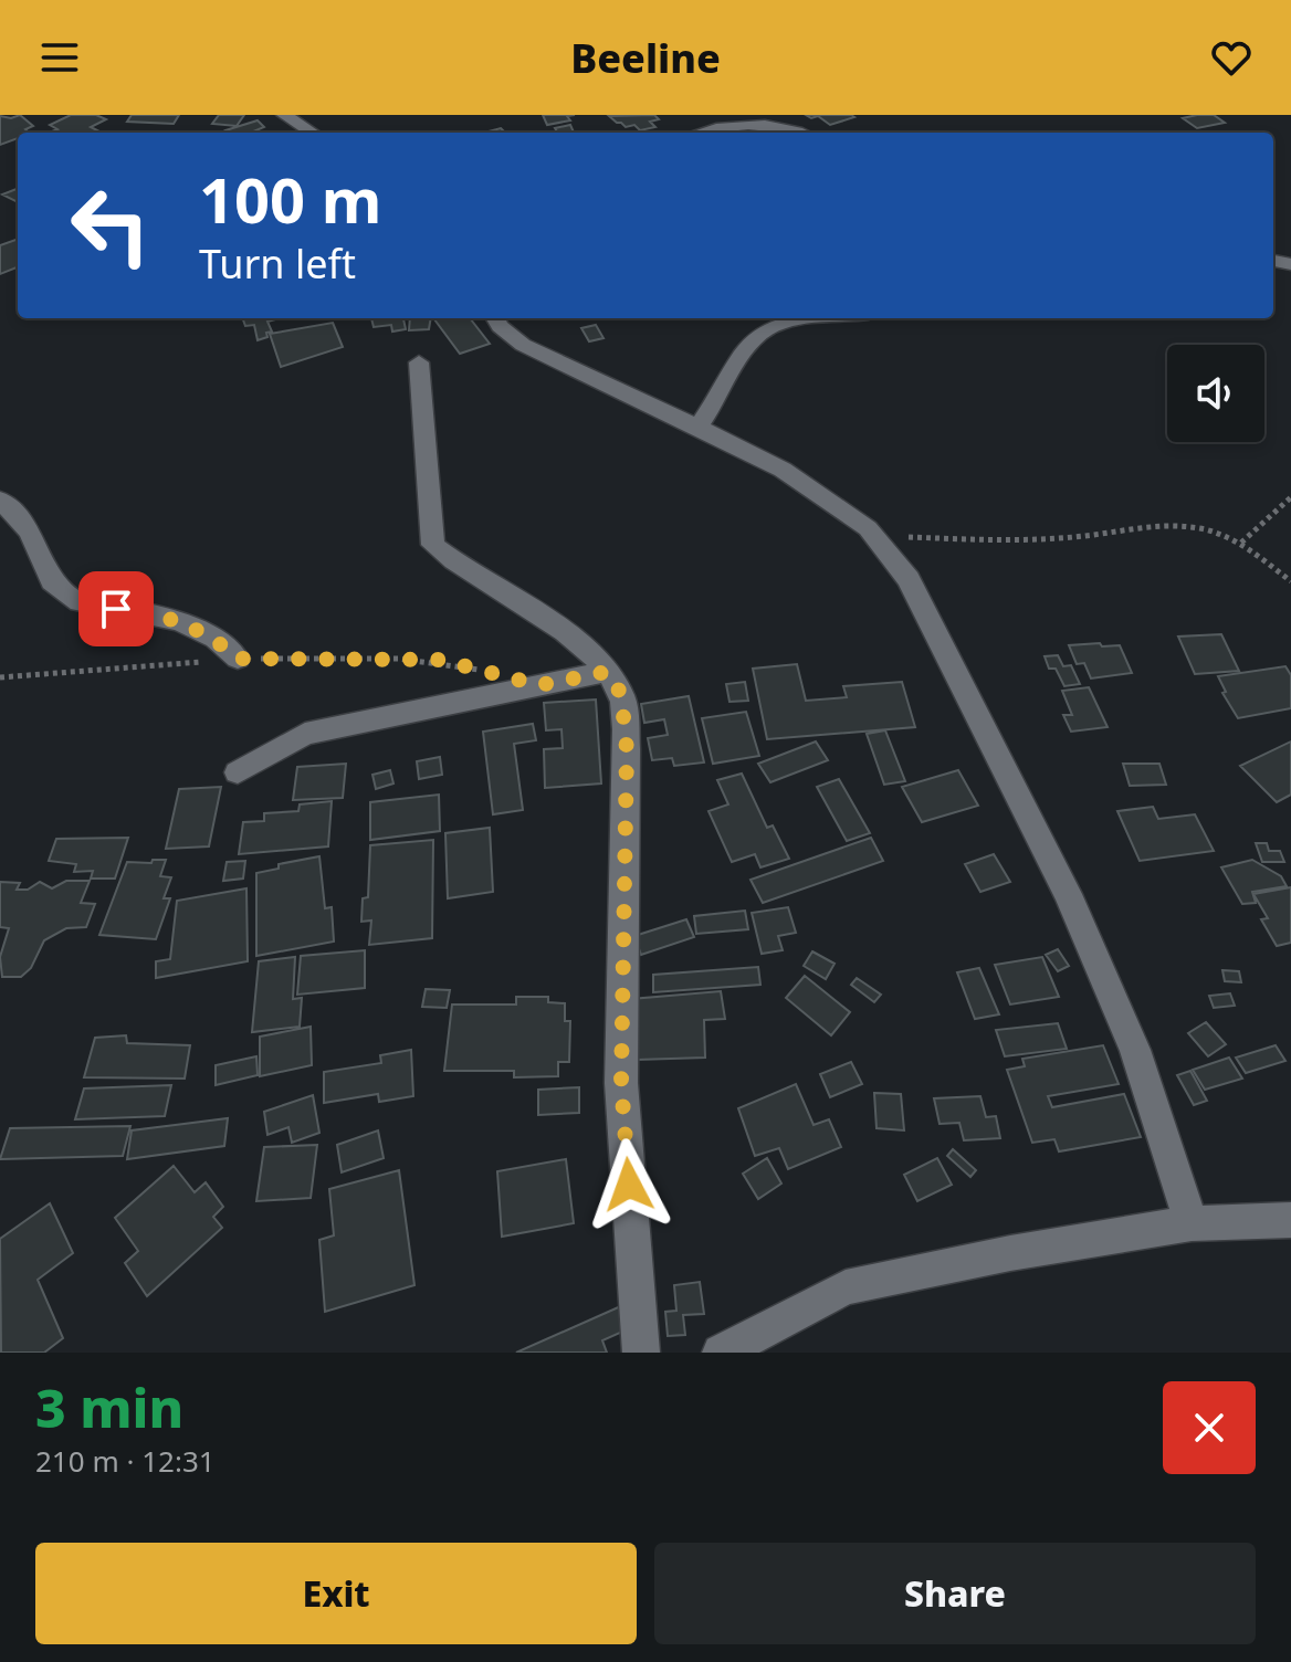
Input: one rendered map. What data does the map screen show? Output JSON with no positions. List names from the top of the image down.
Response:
{
  "page": {
    "header": "Beeline",
    "turn": ["100 m", "Turn left"],
    "heading": ["3 min", "210 m · 12:31"],
    "buttons": ["Exit", "Share"]
  }
}
